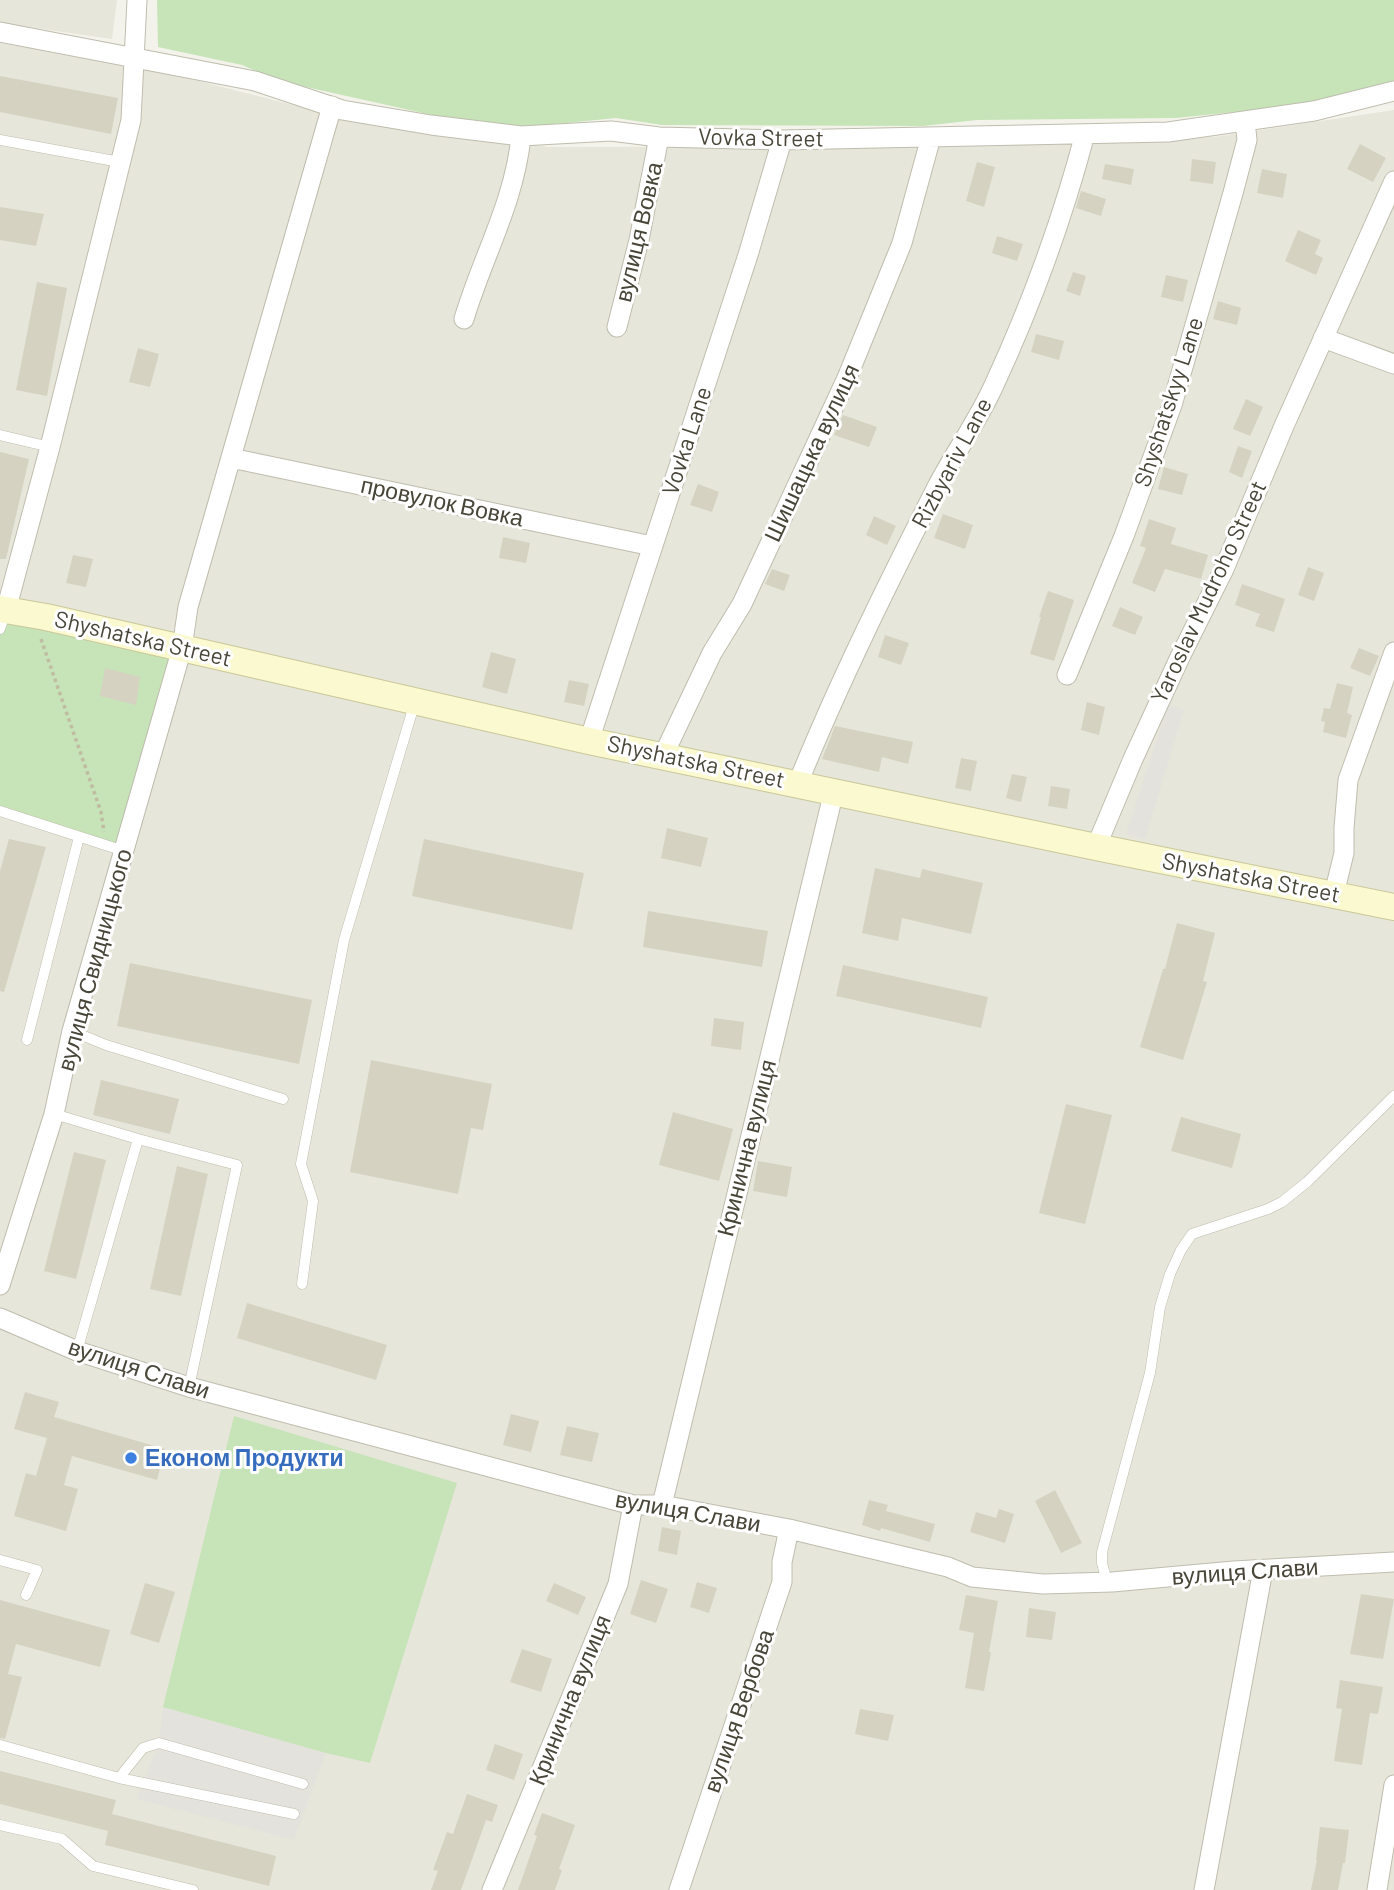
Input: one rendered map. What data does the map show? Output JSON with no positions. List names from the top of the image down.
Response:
{
  "streets": {
    "street": [
      "Vovka Street",
      "вулиця Вовка",
      "Shyshatskyy Lane",
      "Vovka Lane",
      "Шишацька вулиця",
      "Rizbyariv Lane",
      "провулок Вовка",
      "Yaroslav Mudroho Street",
      "Shyshatska Street",
      "вулиця Свидницького",
      "Кринична вулиця",
      "вулиця Слави",
      "вулиця Вербова"
    ]
  },
  "crossings": [
    ["Vovka Street", "вулиця Вовка"],
    ["Vovka Street", "Shyshatskyy Lane"],
    ["Vovka Street", "Vovka Lane"],
    ["Vovka Street", "Шишацька вулиця"],
    ["Vovka Street", "Rizbyariv Lane"],
    ["Vovka Street", "вулиця Свидницького"],
    ["Vovka Lane", "провулок Вовка"],
    ["Vovka Lane", "Shyshatska Street"],
    ["Шишацька вулиця", "Shyshatska Street"],
    ["Rizbyariv Lane", "Shyshatska Street"],
    ["провулок Вовка", "вулиця Свидницького"],
    ["Yaroslav Mudroho Street", "Shyshatska Street"],
    ["Shyshatska Street", "вулиця Свидницького"],
    ["Shyshatska Street", "Кринична вулиця"],
    ["Кринична вулиця", "вулиця Слави"],
    ["вулиця Слави", "вулиця Вербова"]
  ],
  "places": ["Економ Продукти"]
}
